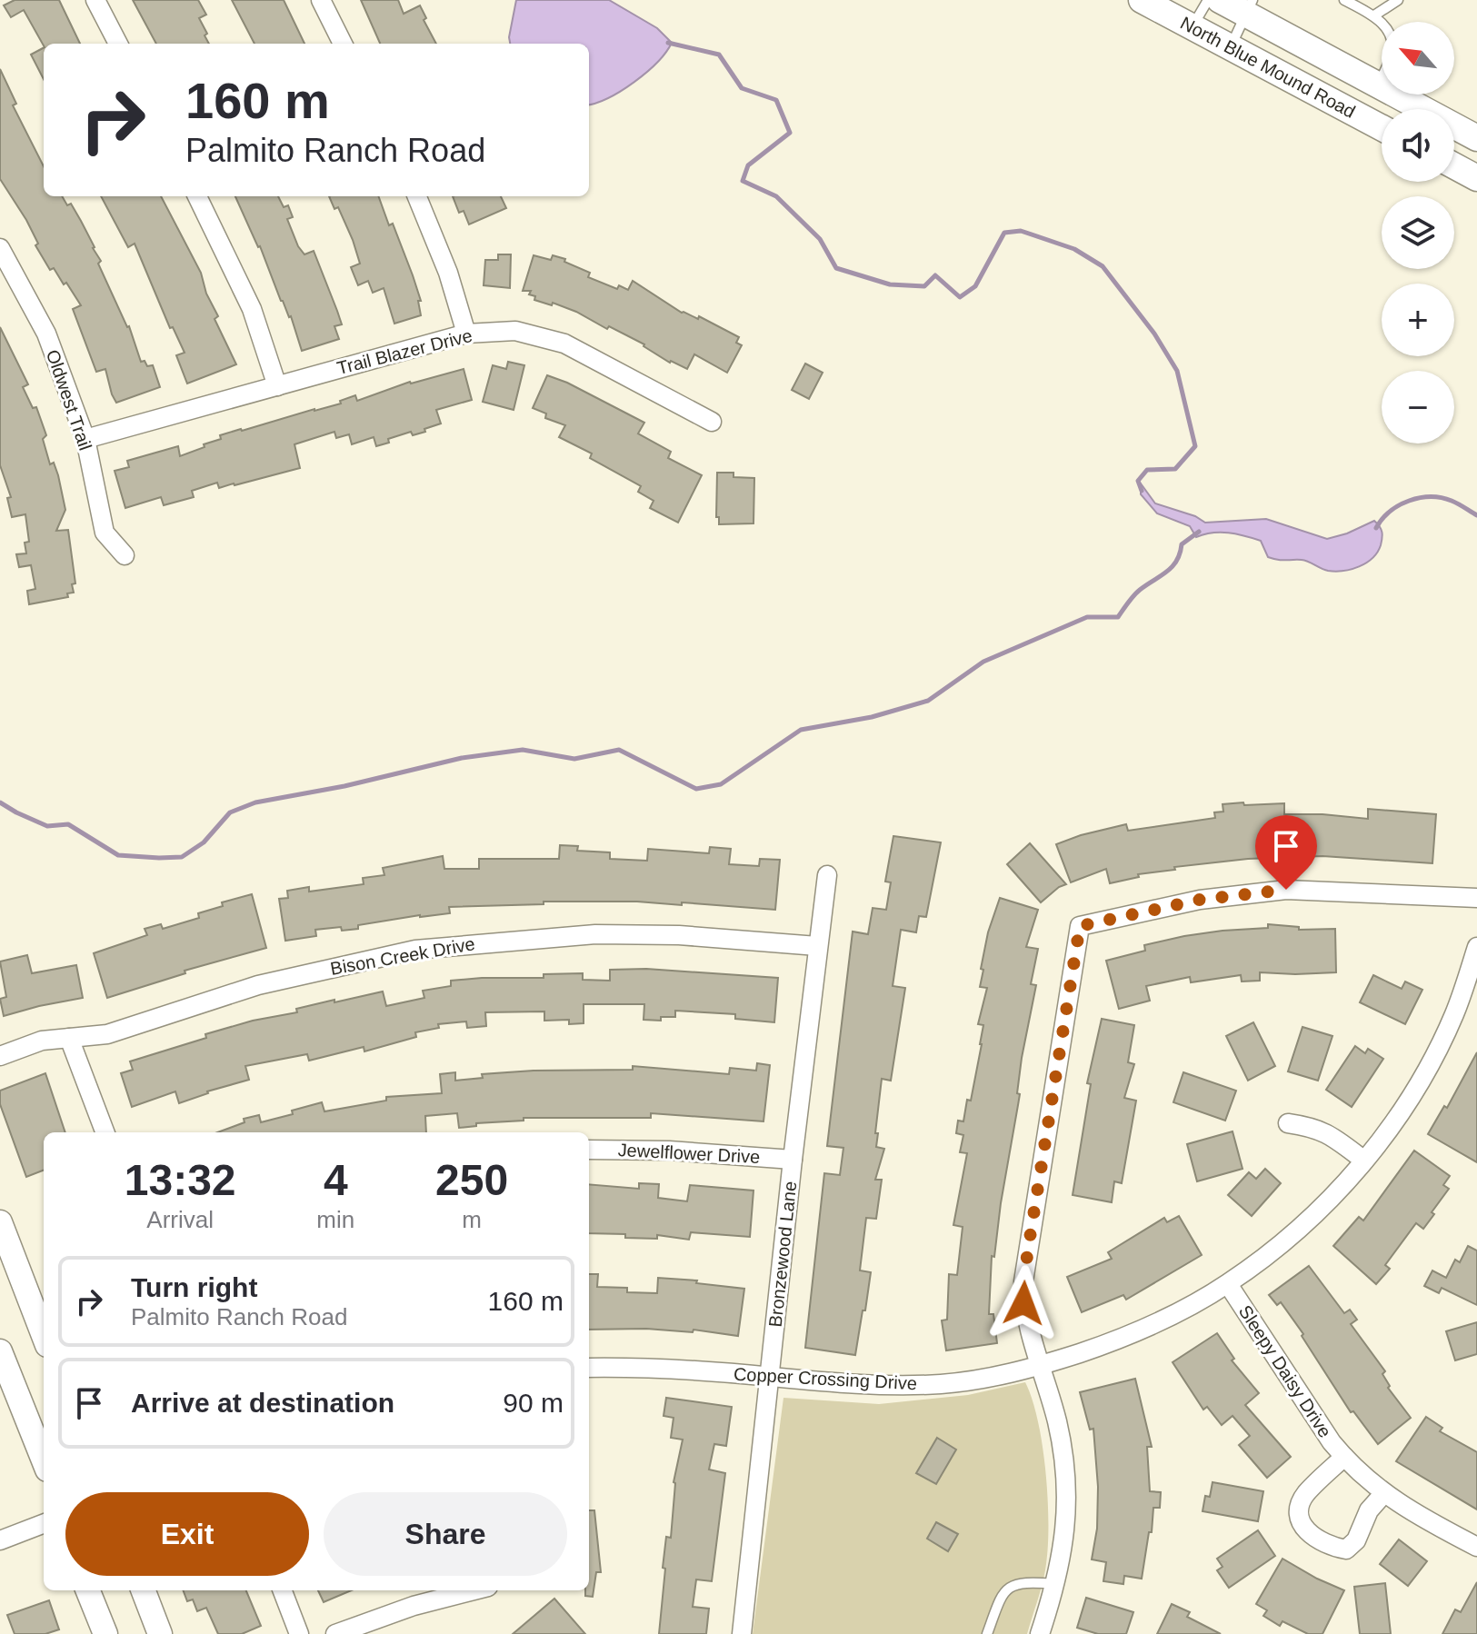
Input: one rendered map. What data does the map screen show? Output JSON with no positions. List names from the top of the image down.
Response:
{
  "streets": {
    "main road": ["North Blue Mound Road"],
    "street": [
      "Trail Blazer Drive",
      "Oldwest Trail",
      "Bison Creek Drive",
      "Jewelflower Drive",
      "Bronzewood Lane",
      "Sleepy Daisy Drive",
      "Copper Crossing Drive"
    ]
  },
  "crossings": [
    ["Trail Blazer Drive", "Oldwest Trail"],
    ["Bison Creek Drive", "Bronzewood Lane"],
    ["Jewelflower Drive", "Bronzewood Lane"],
    ["Bronzewood Lane", "Copper Crossing Drive"],
    ["Sleepy Daisy Drive", "Copper Crossing Drive"]
  ],
  "north": "top left",
  "page": {
    "map_buttons": ["+", "−"],
    "turn": ["160 m", "Palmito Ranch Road"],
    "eta": [
      "13:32",
      "Arrival",
      "4",
      "min",
      "250",
      "m"
    ],
    "list": [
      {
        "name": "Turn right",
        "note": "Palmito Ranch Road",
        "value": "160 m"
      },
      {
        "name": "Arrive at destination",
        "value": "90 m"
      }
    ],
    "buttons": ["Exit", "Share"]
  }
}
